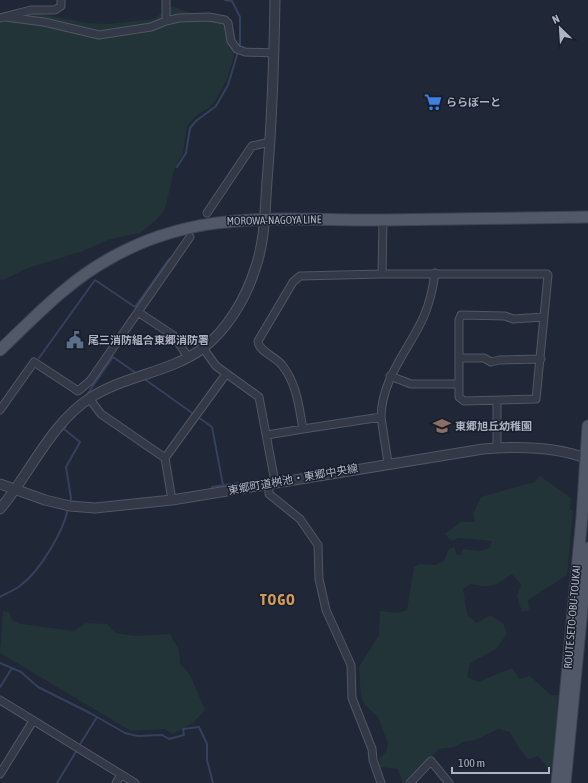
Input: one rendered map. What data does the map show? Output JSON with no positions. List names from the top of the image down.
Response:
{
  "streets": {
    "main road": ["MOROWA-NAGOYA LINE", "ROUTE SETO-OBU-TOUKAI"],
    "street": ["東郷町道桝池・東郷中央線"]
  },
  "crossings": [
    ["東郷町道桝池・東郷中央線", "ROUTE SETO-OBU-TOUKAI"]
  ],
  "districts": ["TOGO"],
  "places": {
    "supermarket": ["ららぽーと"],
    "public building": ["尾三消防組合東郷消防署"],
    "school or university": ["東郷旭丘幼稚園"]
  },
  "scale_bar": "100 m",
  "north": "top left"
}
